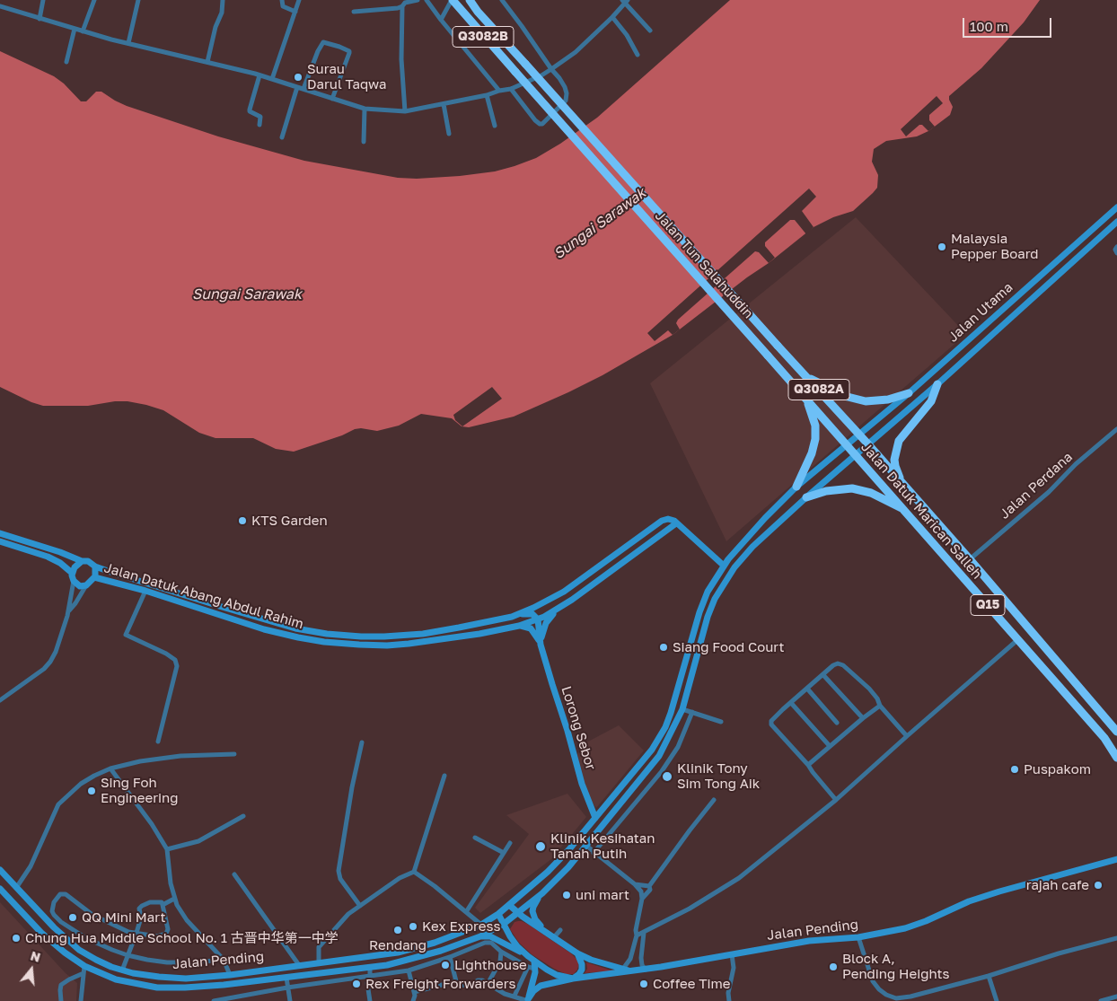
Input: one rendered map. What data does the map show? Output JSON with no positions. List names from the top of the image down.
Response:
{
  "streets": {
    "highway": [
      "Q3082B",
      "Jalan Tun Salahuddin",
      "Q3082A",
      "Jalan Datuk Marican Salleh",
      "Q15"
    ],
    "main road": [
      "Jalan Utama",
      "Jalan Datuk Abang Abdul Rahim",
      "Lorong Sebor",
      "Jalan Pending"
    ],
    "street": ["Jalan Perdana"]
  },
  "crossings": [
    ["Jalan Tun Salahuddin", "Jalan Utama"],
    ["Jalan Tun Salahuddin", "Jalan Datuk Marican Salleh"],
    ["Jalan Utama", "Jalan Datuk Marican Salleh"],
    ["Jalan Utama", "Lorong Sebor"],
    ["Jalan Utama", "Jalan Pending"],
    ["Jalan Perdana", "Jalan Datuk Marican Salleh"]
  ],
  "water": ["Sungai Sarawak"],
  "places": [
    "Surau Darul Taqwa",
    "Malaysia Pepper Board",
    "KTS Garden",
    "Siang Food Court",
    "Puspakom",
    "Klinik Tony Sim Tong Aik",
    "Sing Foh Engineering",
    "Klinik Kesihatan Tanah Putih",
    "rajah cafe",
    "uni mart",
    "QQ Mini Mart",
    "Kex Express",
    "Rendang",
    "Chung Hua Middle School No. 1 古晋中华第一中学",
    "Lighthouse",
    "Block A, Pending Heights",
    "Rex Freight Forwarders",
    "Coffee Time"
  ],
  "scale_bar": "100 m",
  "north": "top"
}
